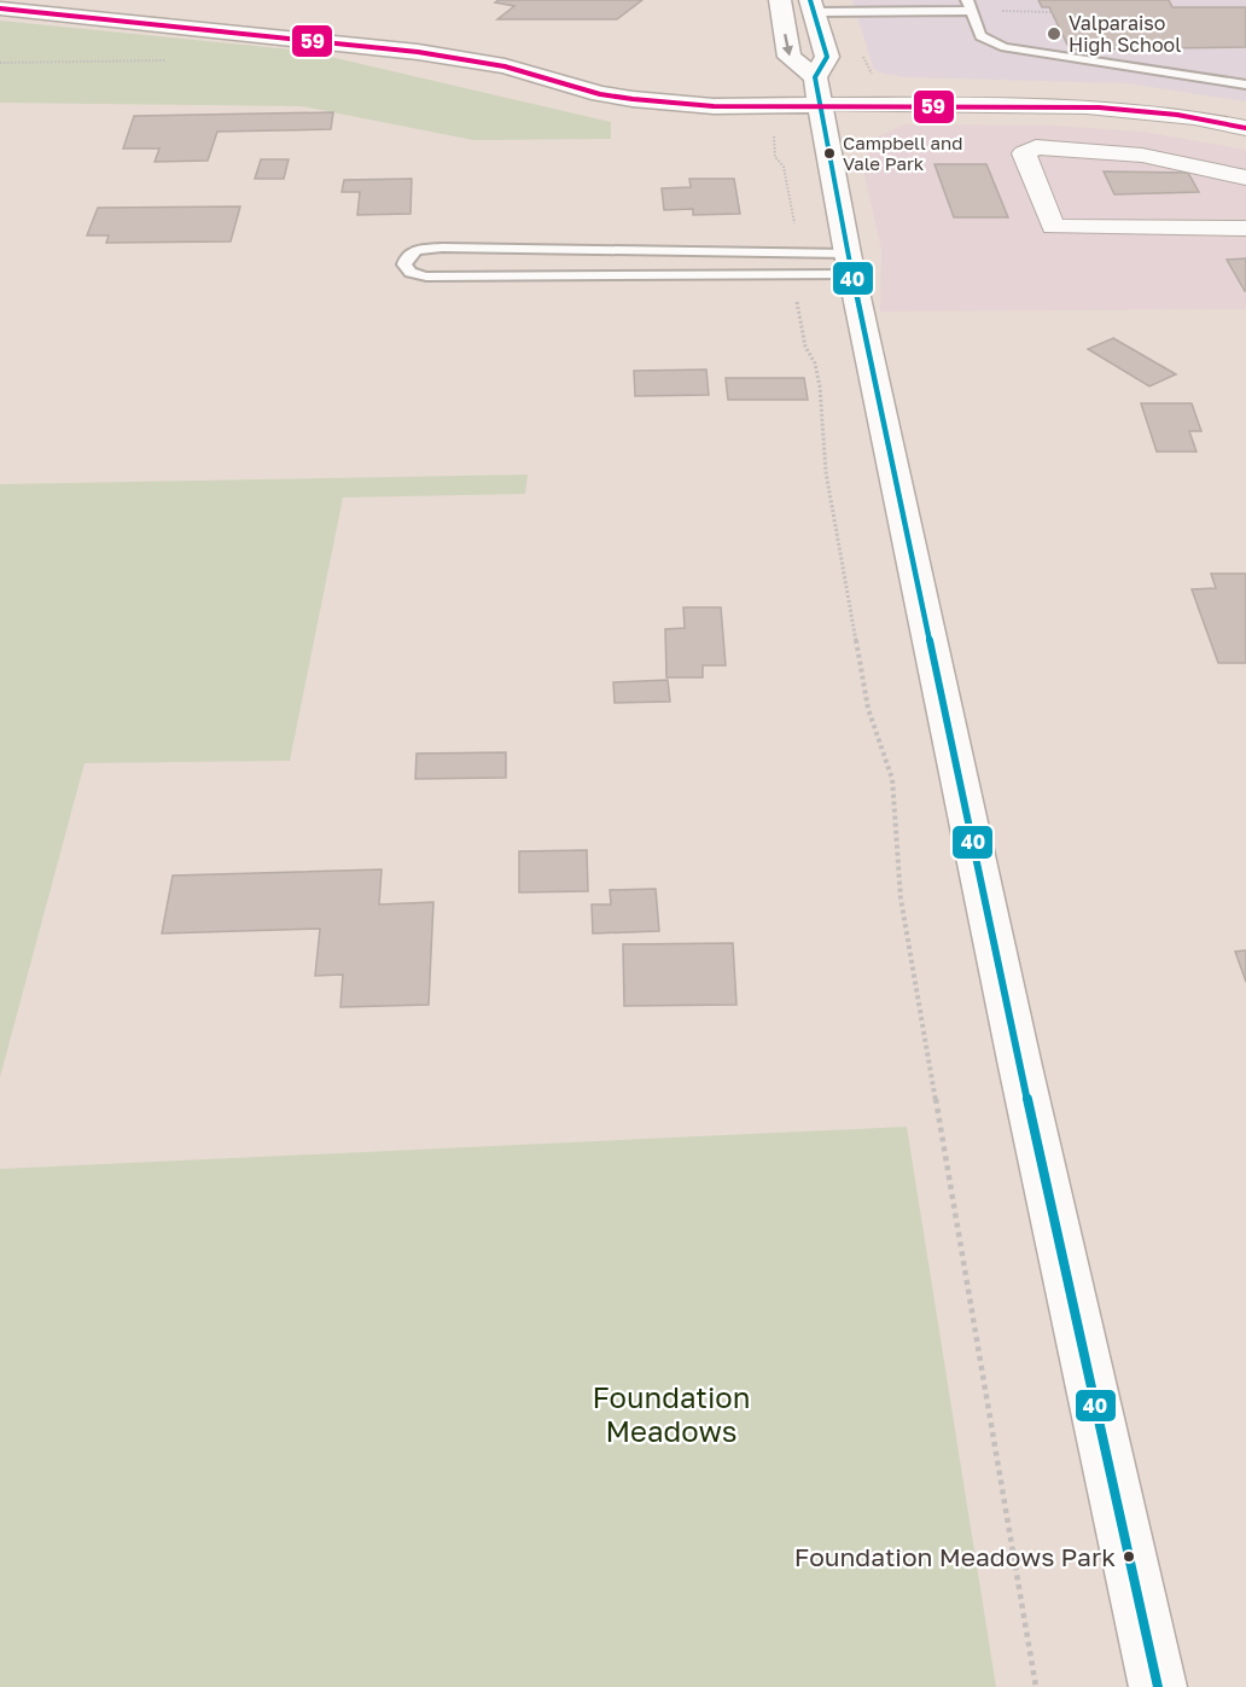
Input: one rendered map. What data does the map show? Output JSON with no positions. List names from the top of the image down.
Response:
{
  "parks": ["Foundation Meadows"],
  "places": ["Valparaiso High School", "Campbell and Vale Park", "Foundation Meadows Park"],
  "lines": ["transit line 40", "transit line 59"]
}
